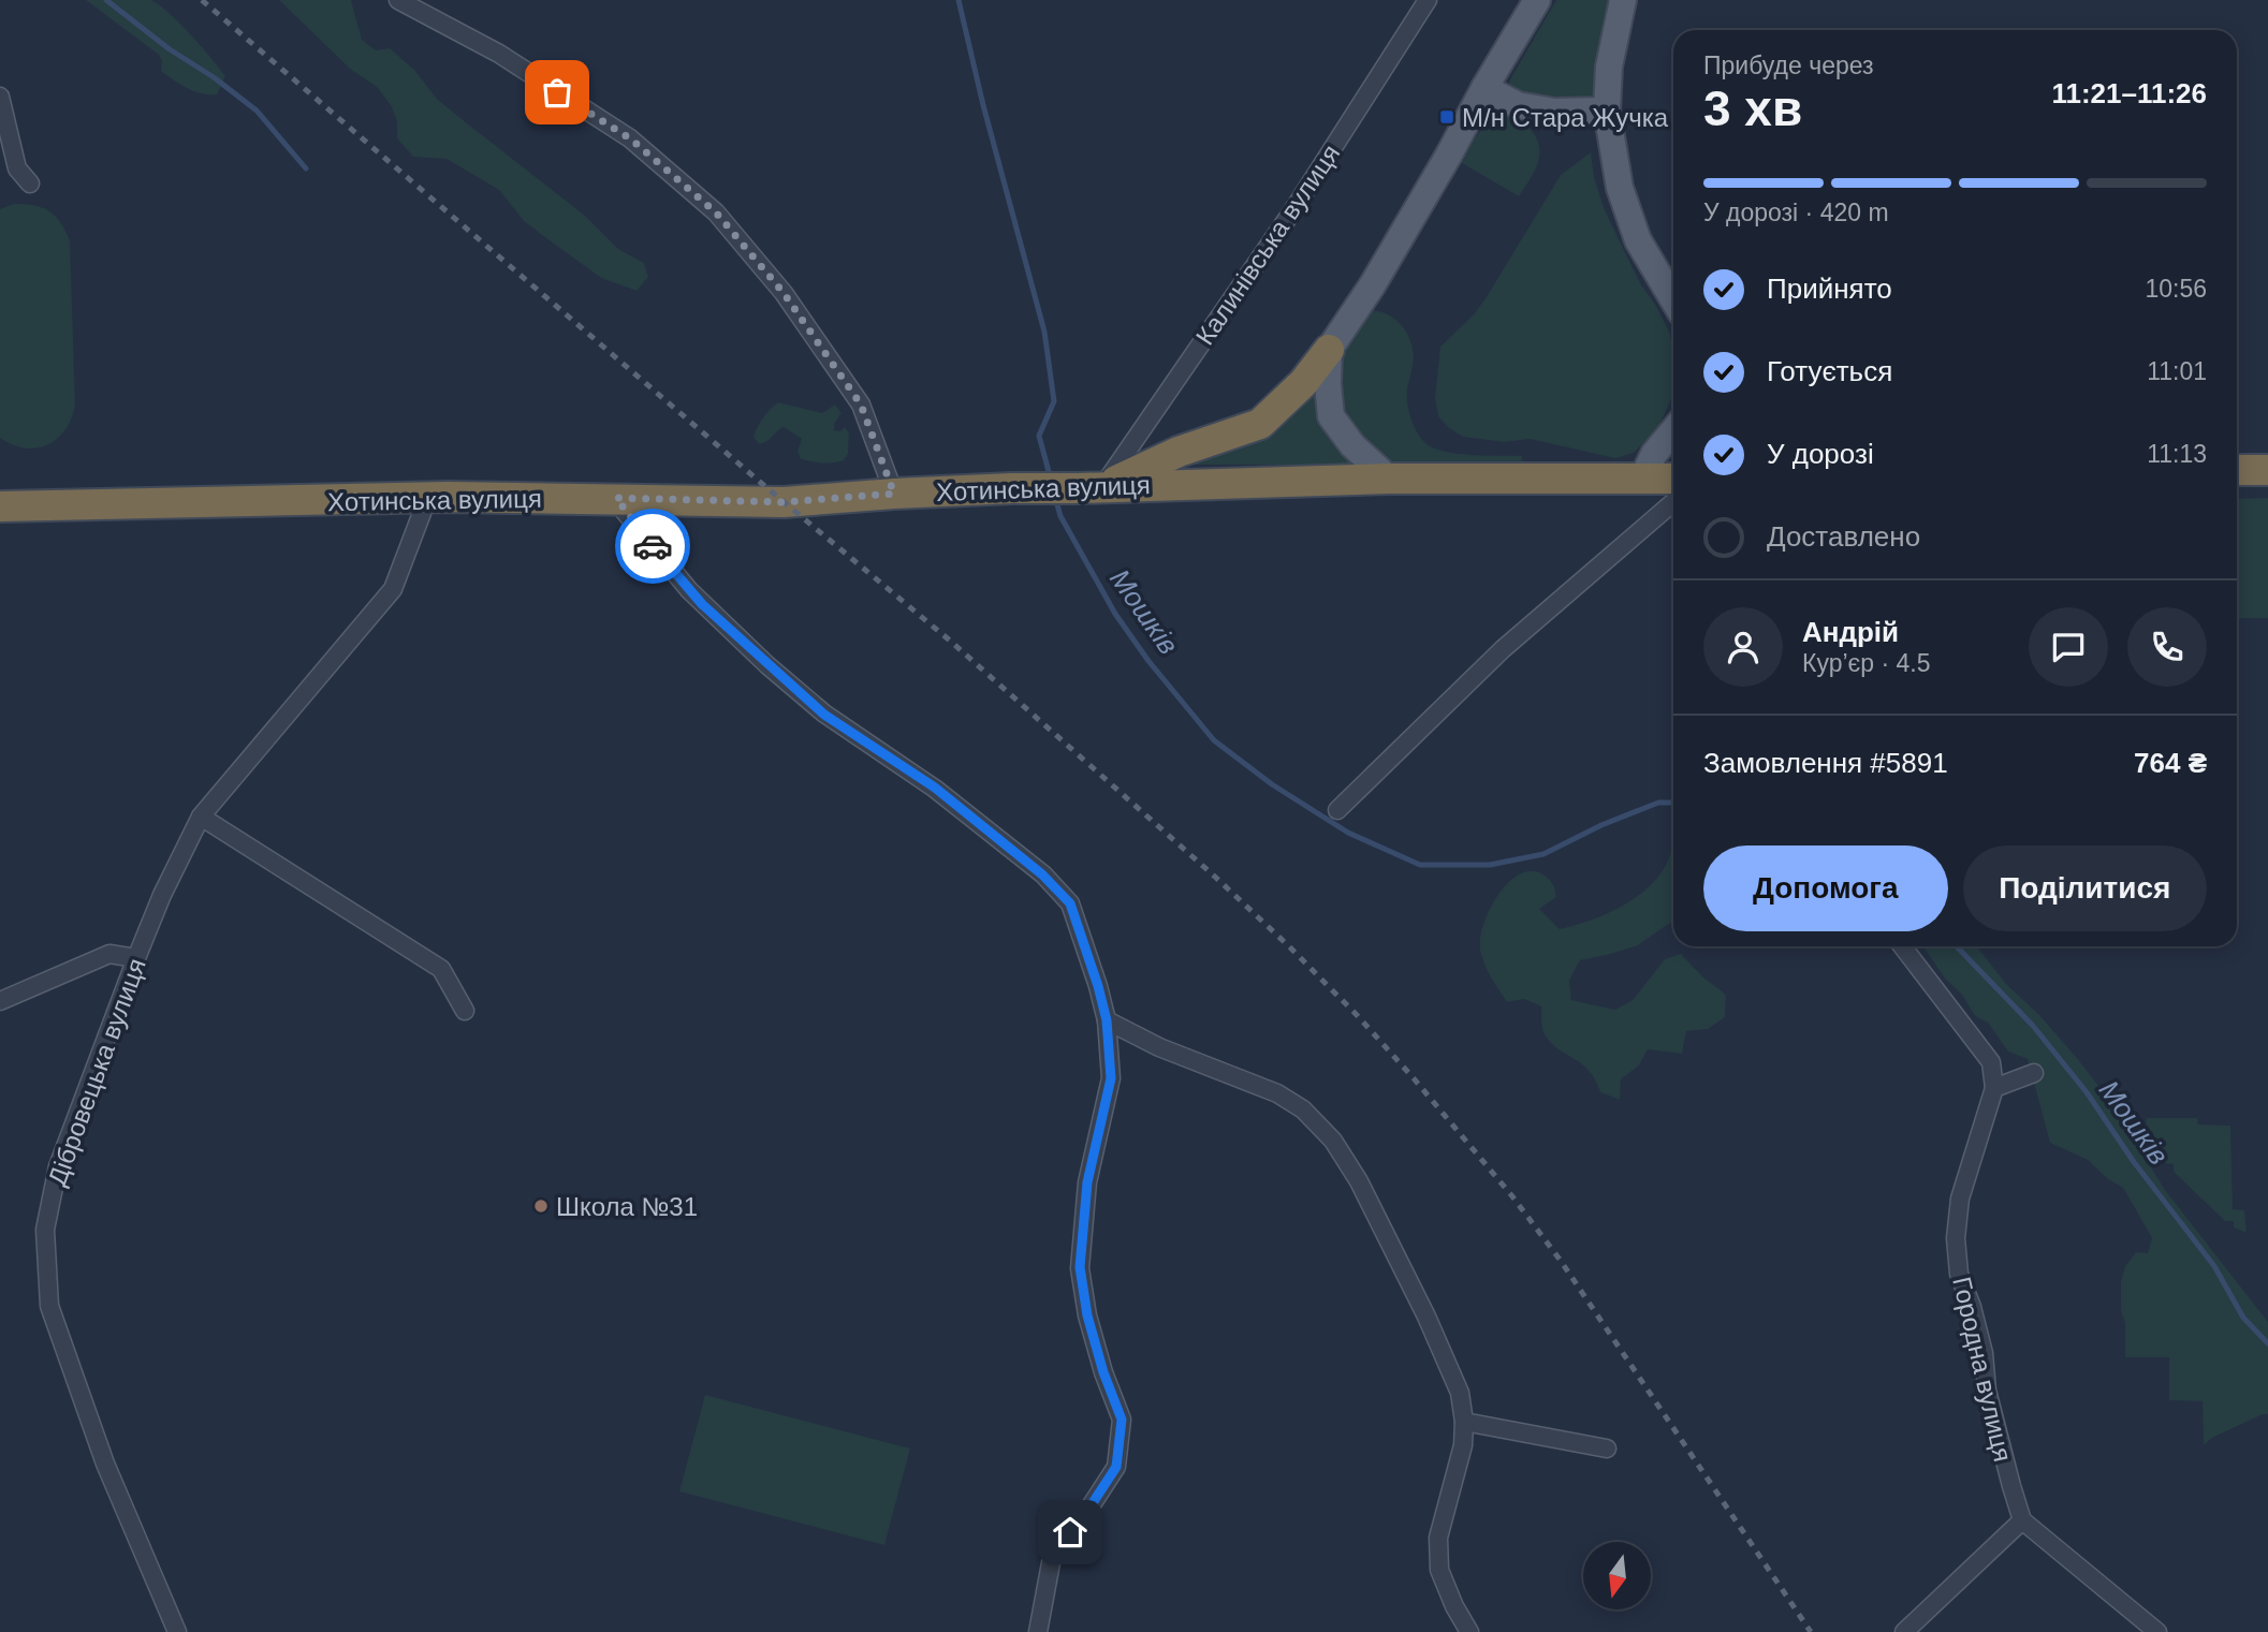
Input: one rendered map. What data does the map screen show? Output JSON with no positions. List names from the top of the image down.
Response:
{
  "streets": {
    "highway": ["Хотинська вулиця"],
    "street": ["Калинівська вулиця", "Дібровецька вулиця", "Городна вулиця"]
  },
  "crossings": [
    ["Калинівська вулиця", "Хотинська вулиця"],
    ["Хотинська вулиця", "Дібровецька вулиця"]
  ],
  "water": ["Мошків"],
  "places": {
    "transit": ["М/н Стара Жучка"],
    "other": ["Школа №31"]
  },
  "north": "bottom",
  "page": {
    "heading": ["3 хв", "Прибуде через", "11:21–11:26"],
    "panel": [
      "Андрій",
      "Кур’єр · 4.5",
      "Замовлення #5891",
      "764 ₴"
    ],
    "bar": "У дорозі · 420 m",
    "list": [
      ["Прийнято", "10:56"],
      ["Готується", "11:01"],
      ["У дорозі", "11:13"],
      "Доставлено"
    ],
    "buttons": ["Допомога", "Поділитися"]
  }
}
